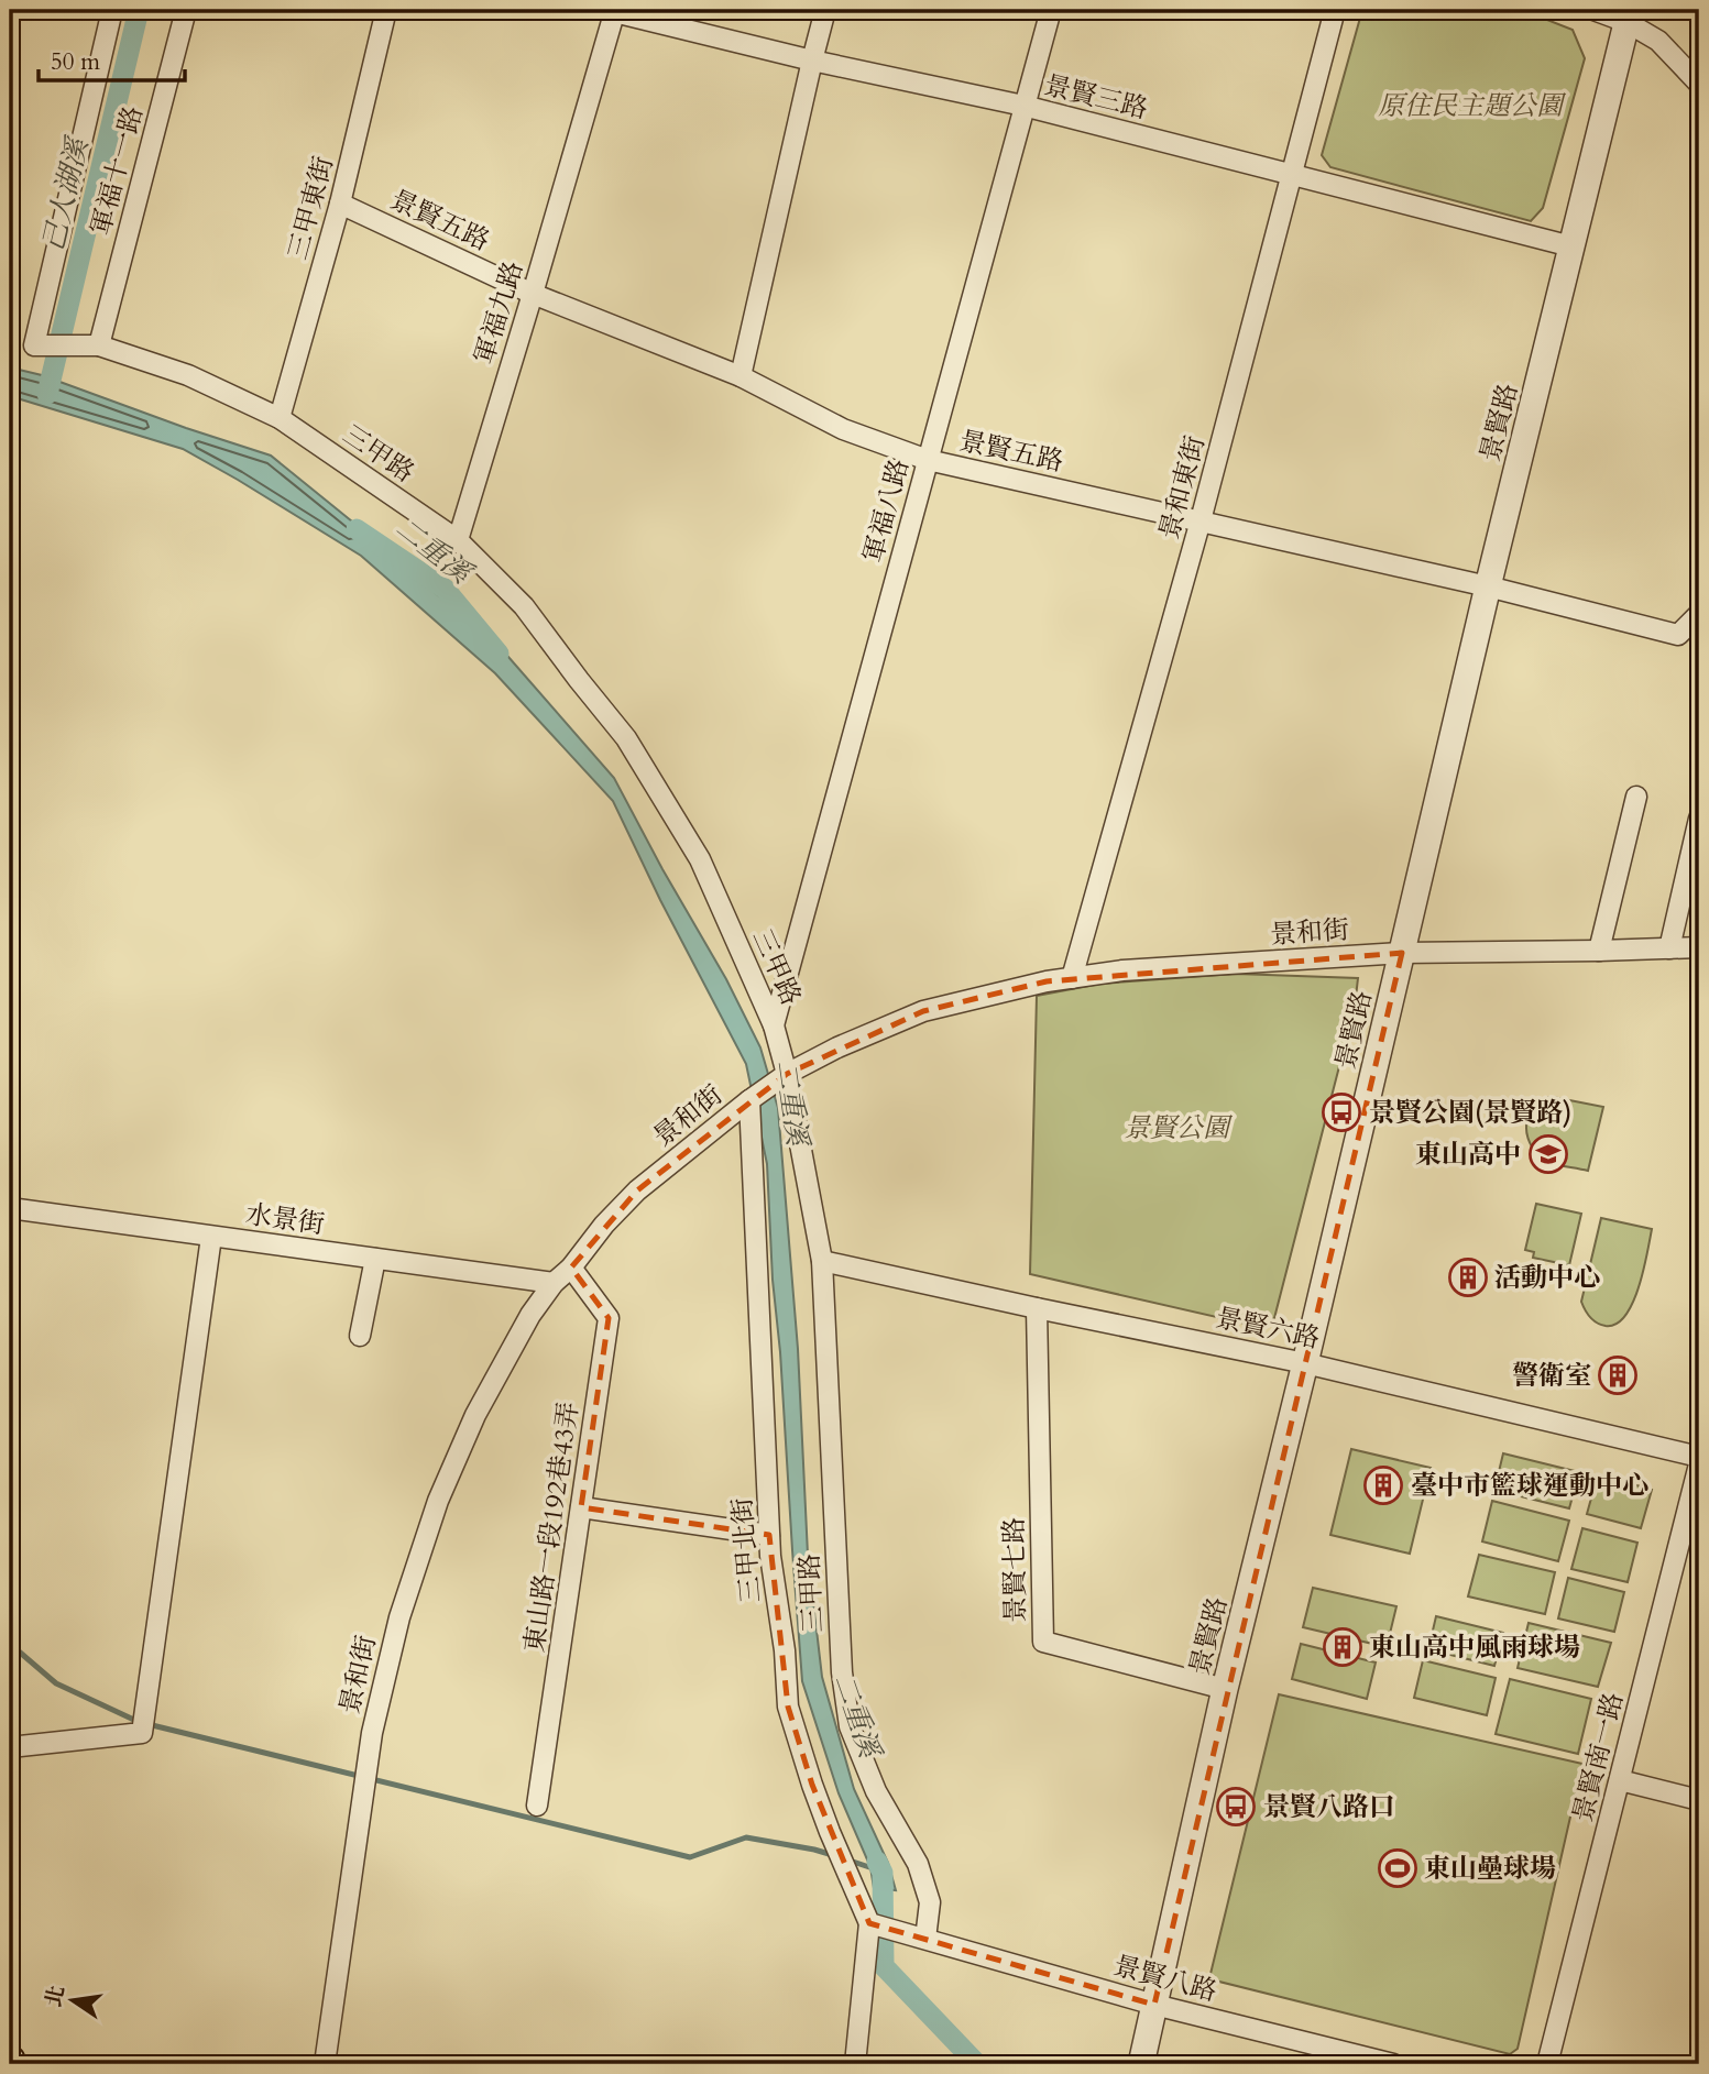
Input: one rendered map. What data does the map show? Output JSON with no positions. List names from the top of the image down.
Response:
{
  "streets": {
    "street": [
      "景賢三路",
      "軍福十一路",
      "三甲東街",
      "景賢五路",
      "軍福九路",
      "景賢路",
      "三甲路",
      "景和東街",
      "軍福八路",
      "景和街",
      "水景街",
      "景賢六路",
      "東山路一段192巷43弄",
      "三甲北街",
      "景賢七路",
      "景賢南一路",
      "景賢八路"
    ]
  },
  "crossings": [
    ["景賢三路", "軍福九路"],
    ["景賢三路", "景賢路"],
    ["景賢三路", "景和東街"],
    ["景賢三路", "軍福八路"],
    ["軍福十一路", "三甲路"],
    ["三甲東街", "景賢五路"],
    ["三甲東街", "三甲路"],
    ["景賢五路", "軍福九路"],
    ["景賢五路", "景賢路"],
    ["景賢五路", "景和東街"],
    ["景賢五路", "軍福八路"],
    ["軍福九路", "三甲路"],
    ["景賢路", "景和街"],
    ["景賢路", "景賢六路"],
    ["景賢路", "景賢七路"],
    ["景賢路", "景賢八路"],
    ["三甲路", "軍福八路"],
    ["三甲路", "景和街"],
    ["三甲路", "景賢六路"],
    ["三甲路", "景賢八路"],
    ["景和東街", "景和街"],
    ["景和街", "水景街"],
    ["景和街", "東山路一段192巷43弄"],
    ["景和街", "三甲北街"],
    ["景賢六路", "景賢七路"]
  ],
  "water": ["己人湖溪", "二重溪"],
  "parks": ["原住民主題公園", "景賢公園"],
  "places": {
    "bus stop": ["景賢公園(景賢路)", "景賢八路口"],
    "school or university": ["東山高中"],
    "building": [
      "活動中心",
      "警衛室",
      "臺中市籃球運動中心",
      "東山高中風雨球場"
    ],
    "sports": ["東山壘球場"]
  },
  "scale_bar": "50 m",
  "north": "left"
}
